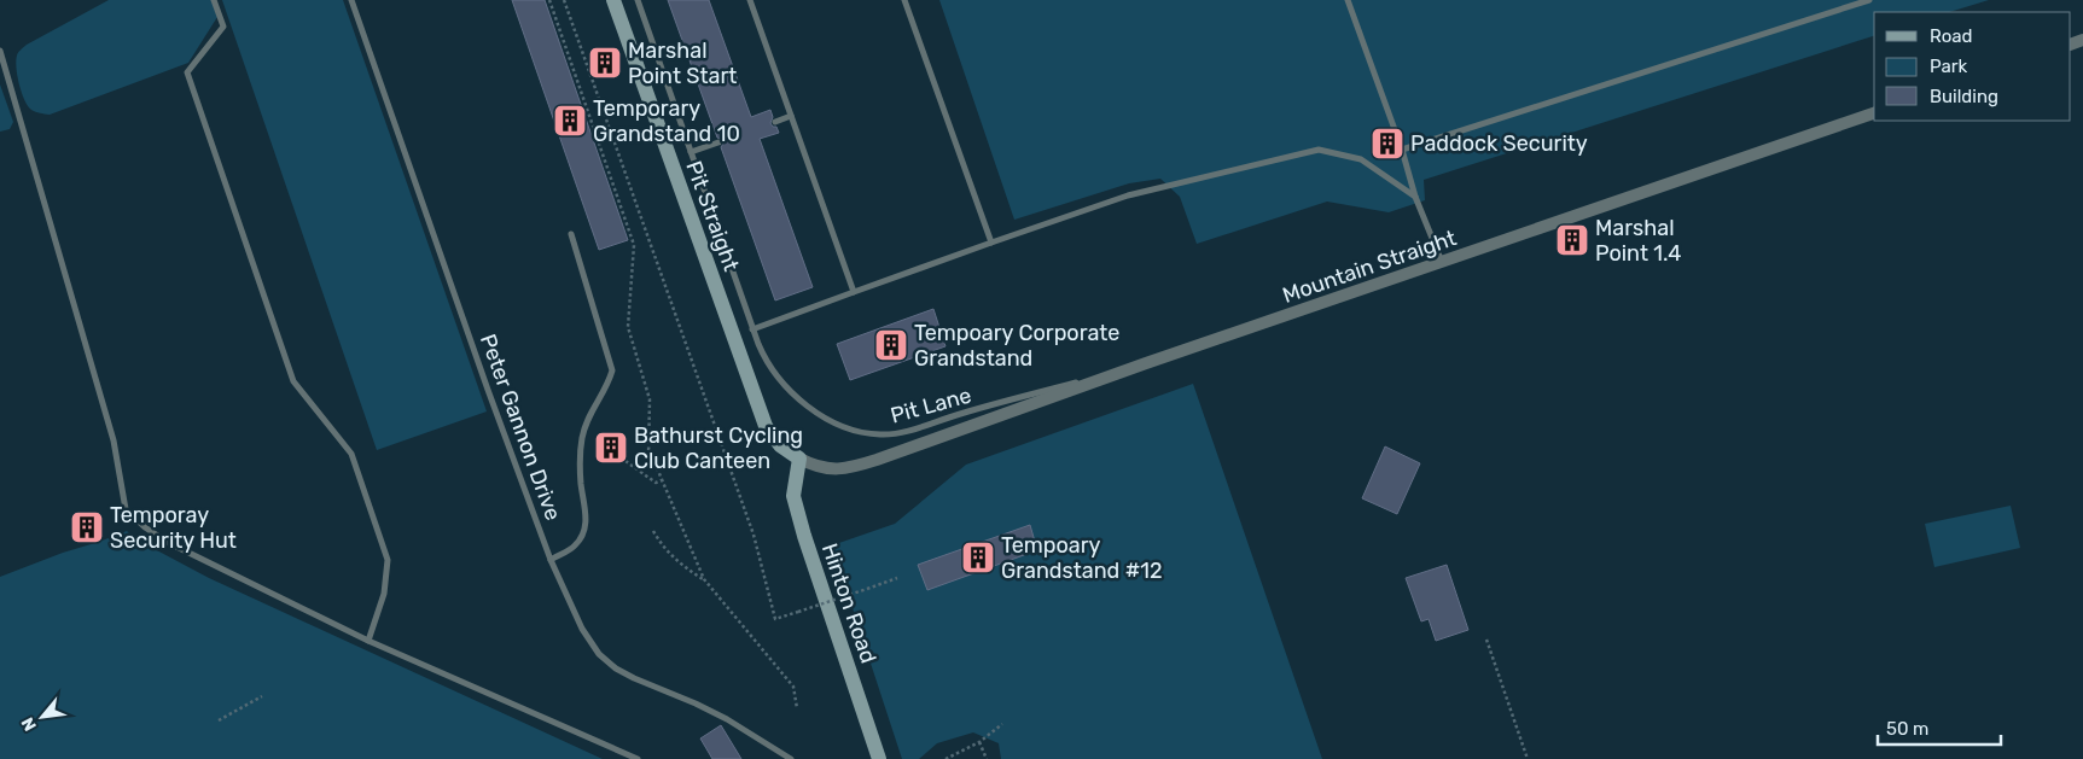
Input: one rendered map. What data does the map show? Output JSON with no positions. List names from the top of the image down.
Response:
{
  "streets": {
    "street": ["Pit Straight", "Mountain Straight", "Hinton Road"],
    "lane": ["Pit Lane", "Peter Gannon Drive"]
  },
  "crossings": [
    ["Pit Straight", "Mountain Straight"],
    ["Pit Straight", "Hinton Road"],
    ["Mountain Straight", "Pit Lane"],
    ["Mountain Straight", "Hinton Road"]
  ],
  "places": {
    "building": [
      "Marshal Point Start",
      "Temporary Grandstand 10",
      "Paddock Security",
      "Marshal Point 1.4",
      "Tempoary Corporate Grandstand",
      "Bathurst Cycling Club Canteen",
      "Temporay Security Hut",
      "Tempoary Grandstand #12"
    ]
  },
  "legend": ["Road", "Park", "Building"],
  "scale_bar": "50 m",
  "north": "bottom left"
}
